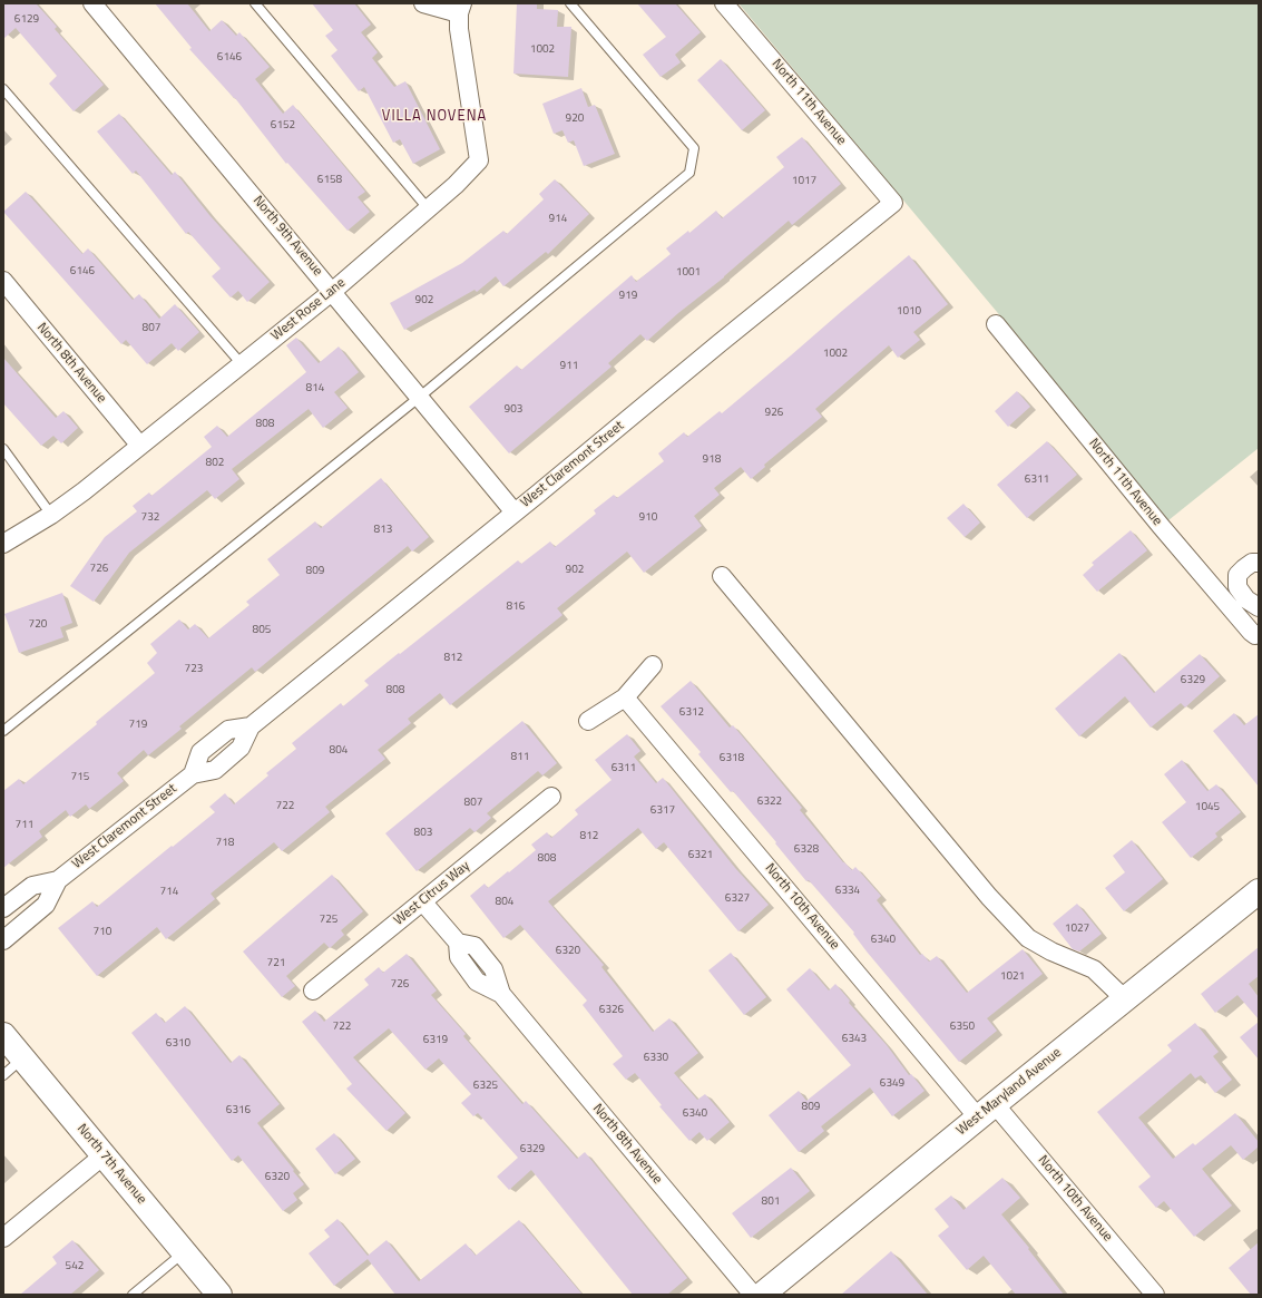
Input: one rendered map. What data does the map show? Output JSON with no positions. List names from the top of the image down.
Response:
{
  "streets": {
    "street": [
      "North 11th Avenue",
      "North 9th Avenue",
      "West Rose Lane",
      "North 8th Avenue",
      "West Claremont Street",
      "West Citrus Way",
      "North 10th Avenue",
      "West Maryland Avenue",
      "North 7th Avenue"
    ]
  },
  "crossings": [
    ["North 11th Avenue", "West Claremont Street"],
    ["North 9th Avenue", "West Rose Lane"],
    ["North 9th Avenue", "West Claremont Street"],
    ["West Rose Lane", "North 8th Avenue"],
    ["North 8th Avenue", "West Citrus Way"],
    ["North 8th Avenue", "West Maryland Avenue"],
    ["North 10th Avenue", "West Maryland Avenue"]
  ],
  "districts": ["VILLA NOVENA"],
  "house_numbers": [
    "6129",
    "1002",
    "6146",
    "920",
    "6152",
    "6158",
    "1017",
    "914",
    "6146",
    "1001",
    "919",
    "902",
    "1010",
    "807",
    "1002",
    "911",
    "814",
    "903",
    "926",
    "808",
    "918",
    "802",
    "6311",
    "732",
    "910",
    "813",
    "726",
    "902",
    "809",
    "816",
    "720",
    "805",
    "812",
    "723",
    "6329",
    "808",
    "6312",
    "719",
    "804",
    "811",
    "6318",
    "6311",
    "715",
    "6322",
    "807",
    "722",
    "1045",
    "6317",
    "711",
    "803",
    "812",
    "718",
    "6328",
    "6321",
    "808",
    "6334",
    "714",
    "6327",
    "804",
    "725",
    "1027",
    "710",
    "6340",
    "6320",
    "721",
    "1021",
    "726",
    "6326",
    "722",
    "6350",
    "6343",
    "6319",
    "6310",
    "6330",
    "6349",
    "6325",
    "809",
    "6316",
    "6340",
    "6329",
    "6320",
    "801",
    "542"
  ]
}
